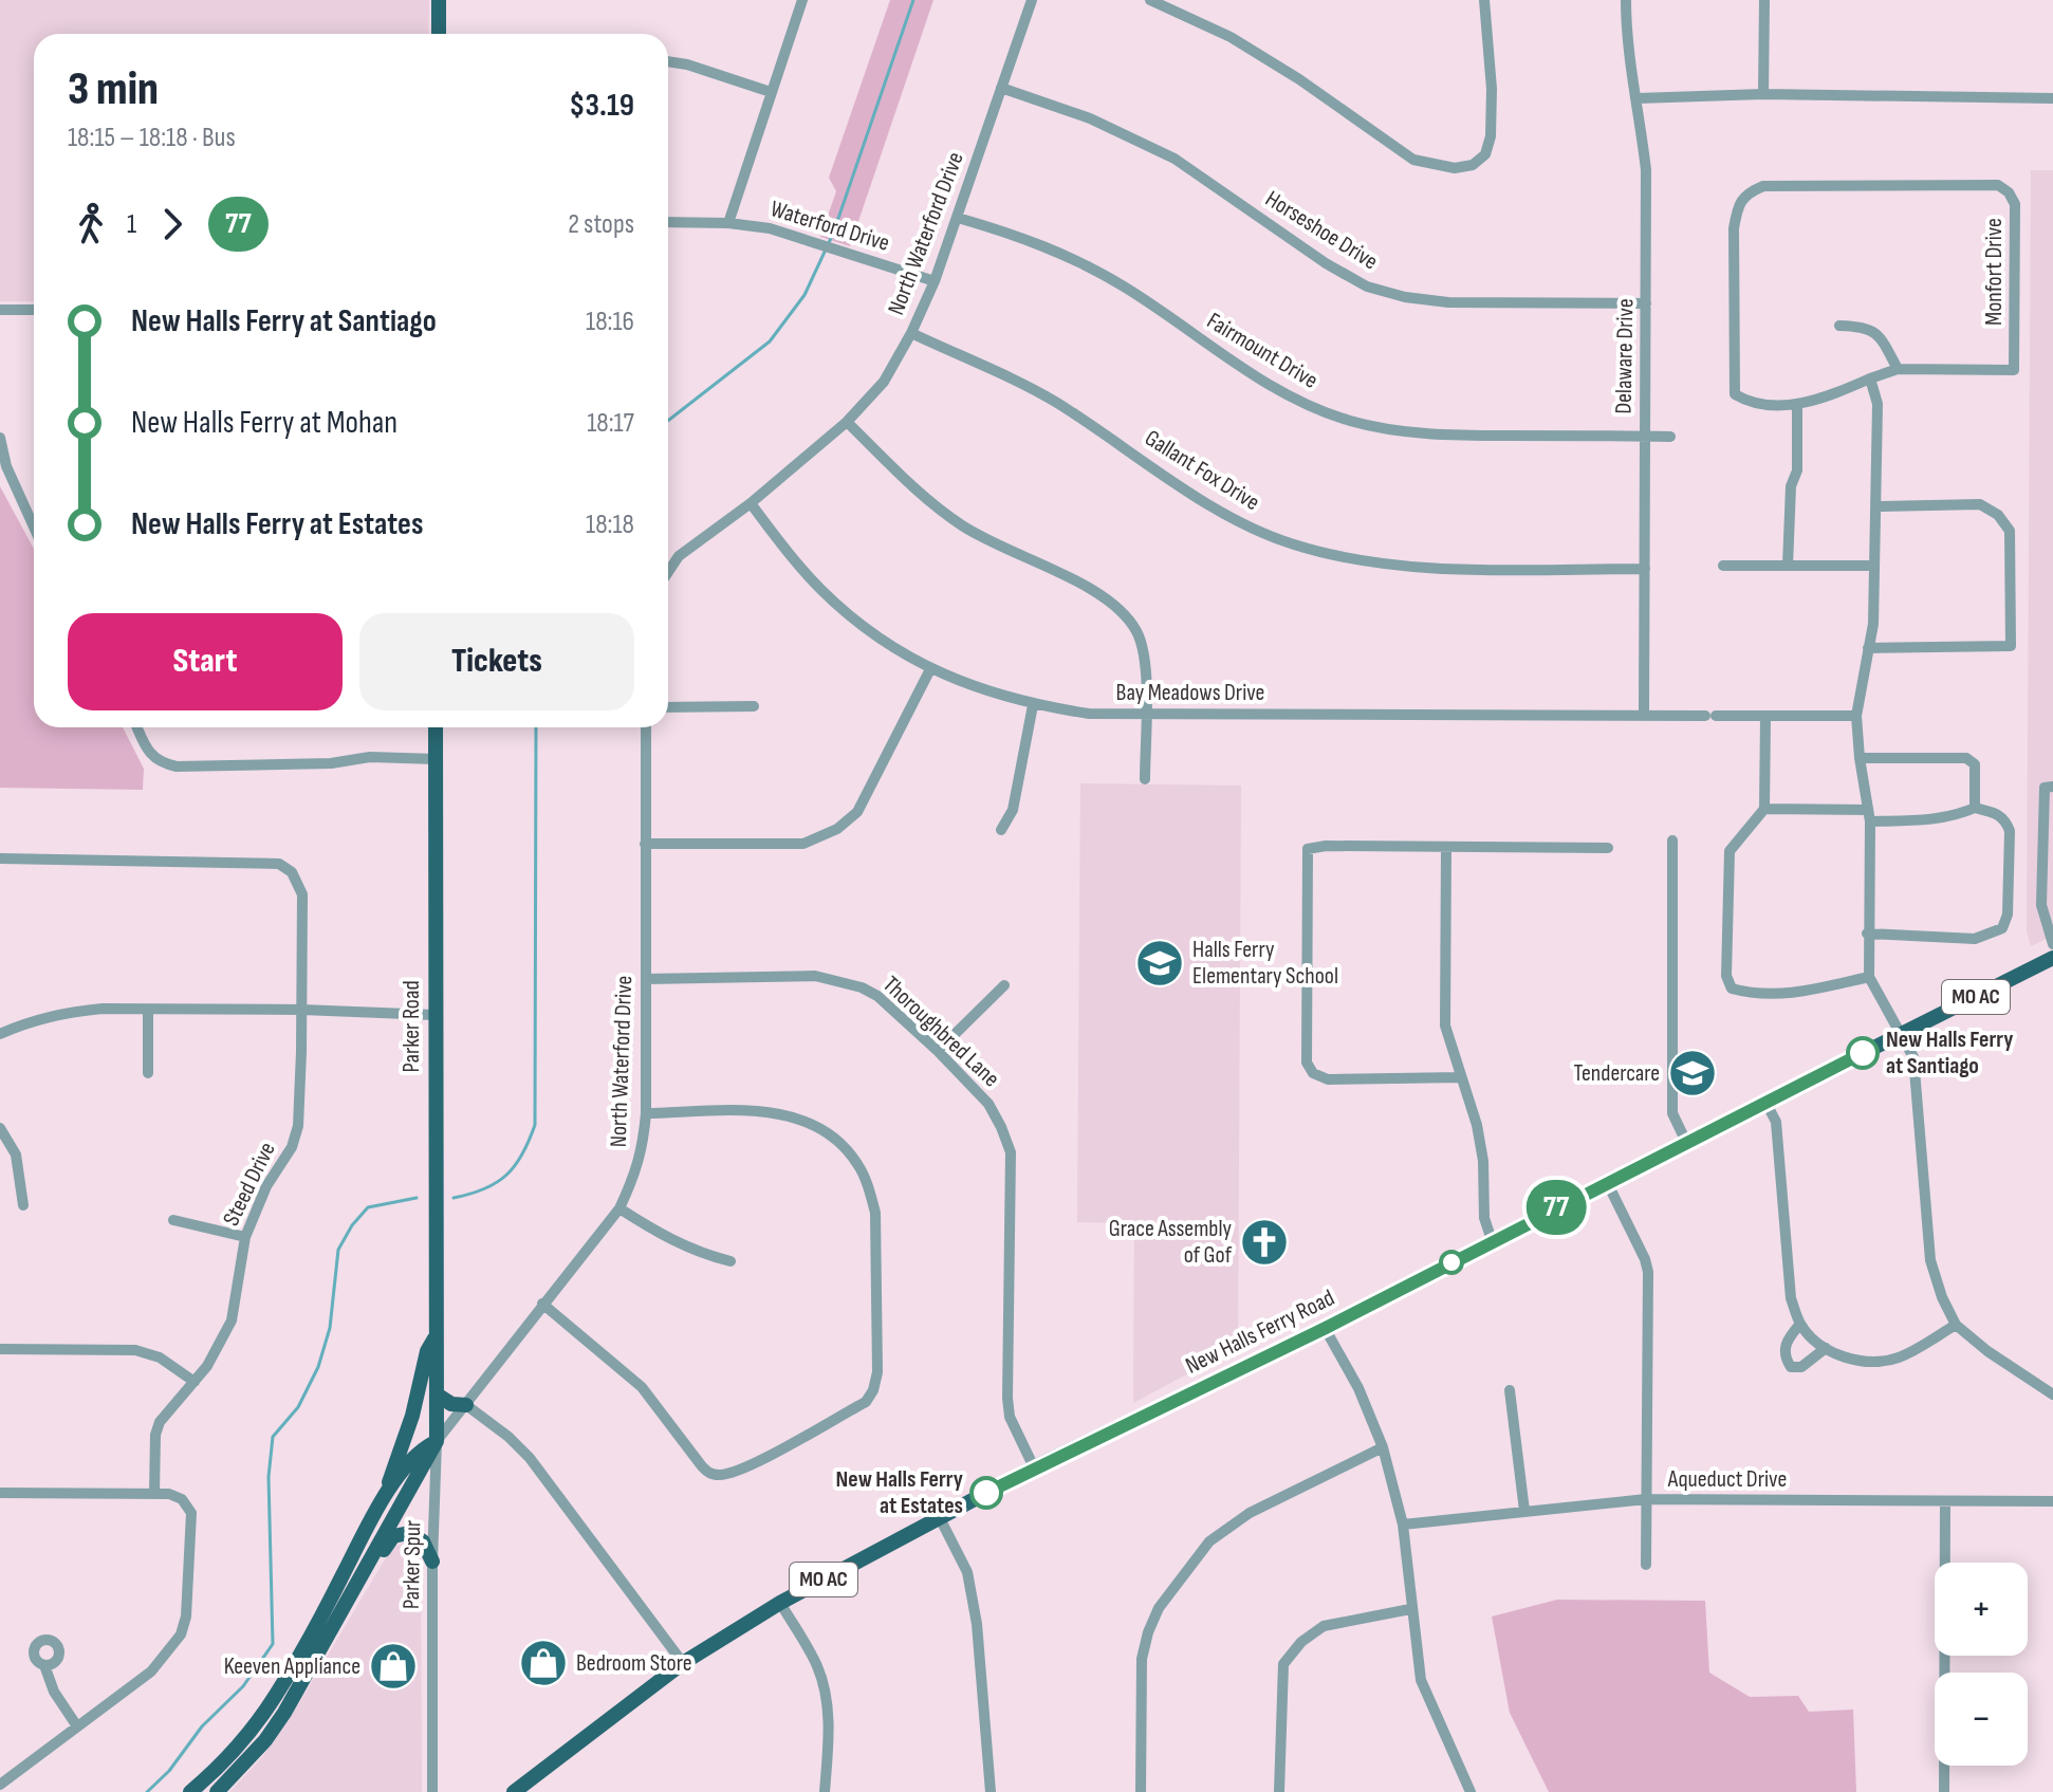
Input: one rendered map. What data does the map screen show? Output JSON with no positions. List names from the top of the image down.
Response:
{
  "streets": {
    "main road": ["MO AC", "Parker Road", "New Halls Ferry Road"],
    "street": [
      "Waterford Drive",
      "Horseshoe Drive",
      "North Waterford Drive",
      "Monfort Drive",
      "Fairmount Drive",
      "Delaware Drive",
      "Gallant Fox Drive",
      "Bay Meadows Drive",
      "Thoroughbred Lane",
      "Steed Drive",
      "Aqueduct Drive",
      "Parker Spur"
    ]
  },
  "crossings": [
    ["Waterford Drive", "North Waterford Drive"],
    ["Horseshoe Drive", "North Waterford Drive"],
    ["Horseshoe Drive", "Delaware Drive"],
    ["North Waterford Drive", "Fairmount Drive"],
    ["North Waterford Drive", "Gallant Fox Drive"],
    ["North Waterford Drive", "Bay Meadows Drive"],
    ["North Waterford Drive", "Parker Road"],
    ["North Waterford Drive", "Thoroughbred Lane"],
    ["North Waterford Drive", "Parker Spur"],
    ["Fairmount Drive", "Delaware Drive"],
    ["Delaware Drive", "Gallant Fox Drive"],
    ["Delaware Drive", "Bay Meadows Drive"],
    ["Parker Road", "Parker Spur"],
    ["Thoroughbred Lane", "New Halls Ferry Road"]
  ],
  "places": {
    "school or university": ["Halls Ferry Elementary School", "Tendercare"],
    "other": ["New Halls Ferry at Santiago", "New Halls Ferry at Estates"],
    "church": ["Grace Assembly of Gof"],
    "shop": ["Bedroom Store", "Keeven Appliance"]
  },
  "lines": ["bus line 77"],
  "page": {
    "on_map": "77",
    "heading": ["3 min", "18:15 – 18:18 · Bus", "$3.19"],
    "legs": ["1", "77", "2 stops"],
    "list": [
      {
        "name": "New Halls Ferry at Santiago",
        "value": "18:16"
      },
      {
        "name": "New Halls Ferry at Mohan",
        "value": "18:17"
      },
      {
        "name": "New Halls Ferry at Estates",
        "value": "18:18"
      }
    ],
    "buttons": ["Start", "Tickets"],
    "map_buttons": ["+", "−"]
  }
}
